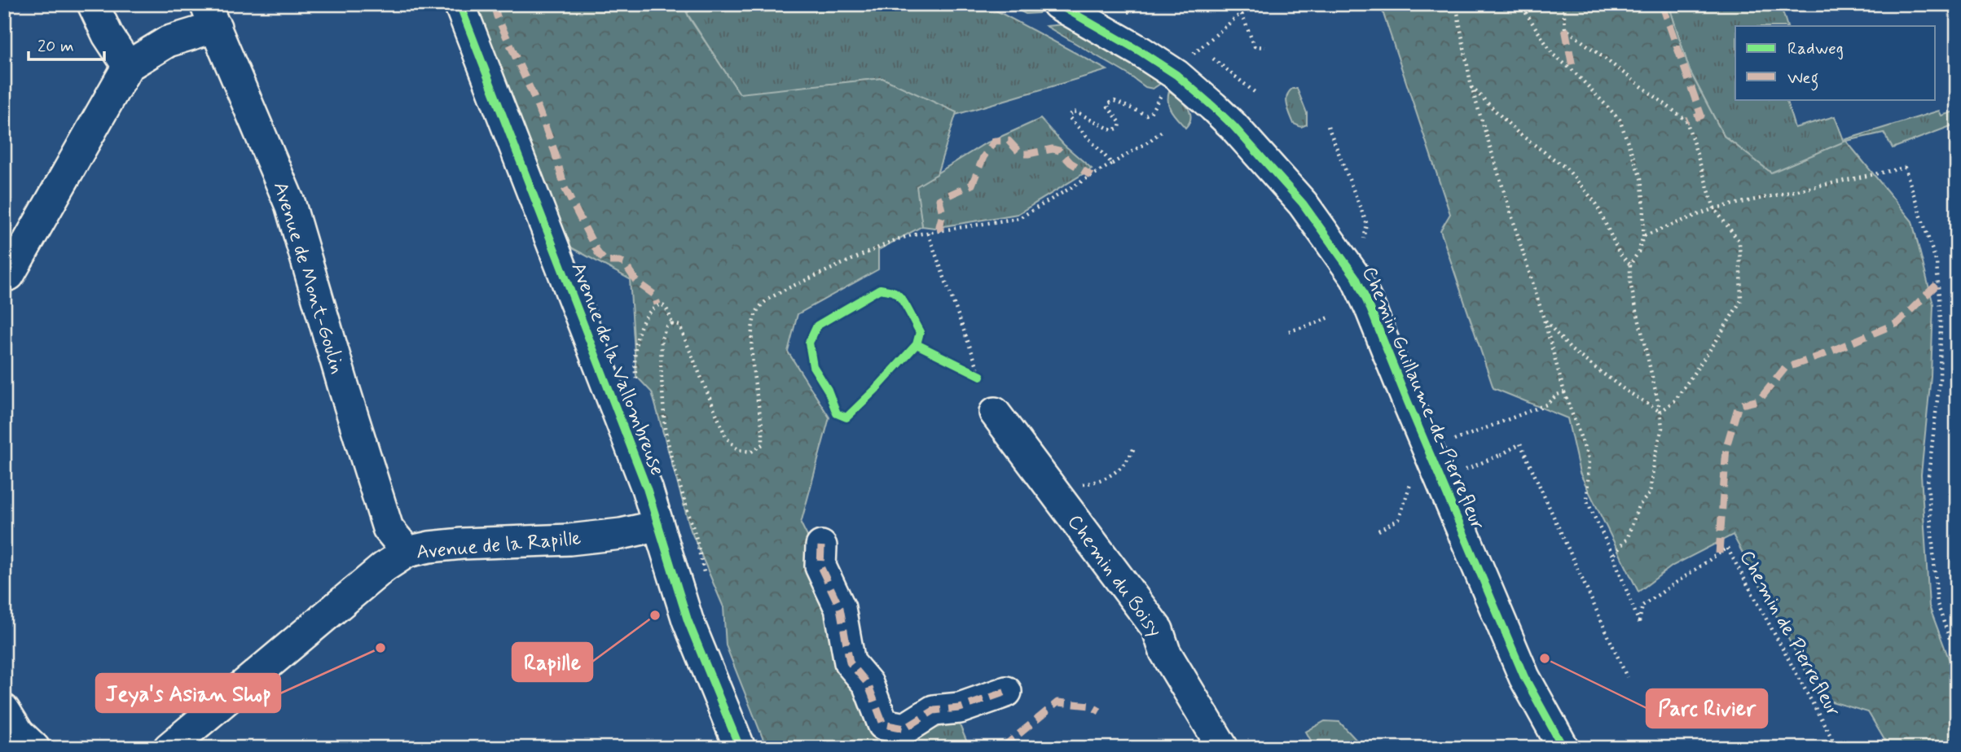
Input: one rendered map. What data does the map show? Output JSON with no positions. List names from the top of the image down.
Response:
{
  "streets": {
    "street": [
      "Avenue de Mont-Goulin",
      "Avenue de la Vallombreuse",
      "Chemin Guillaume-de-Pierrefleur",
      "Avenue de la Rapille",
      "Chemin du Boisy"
    ],
    "path": ["Chemin de Pierrefleur"]
  },
  "crossings": [
    ["Avenue de Mont-Goulin", "Avenue de la Rapille"],
    ["Avenue de la Vallombreuse", "Avenue de la Rapille"]
  ],
  "places": ["Rapille", "Jeya's Asian Shop", "Parc Rivier"],
  "legend": ["Radweg", "Weg"],
  "scale_bar": "20 m"
}
